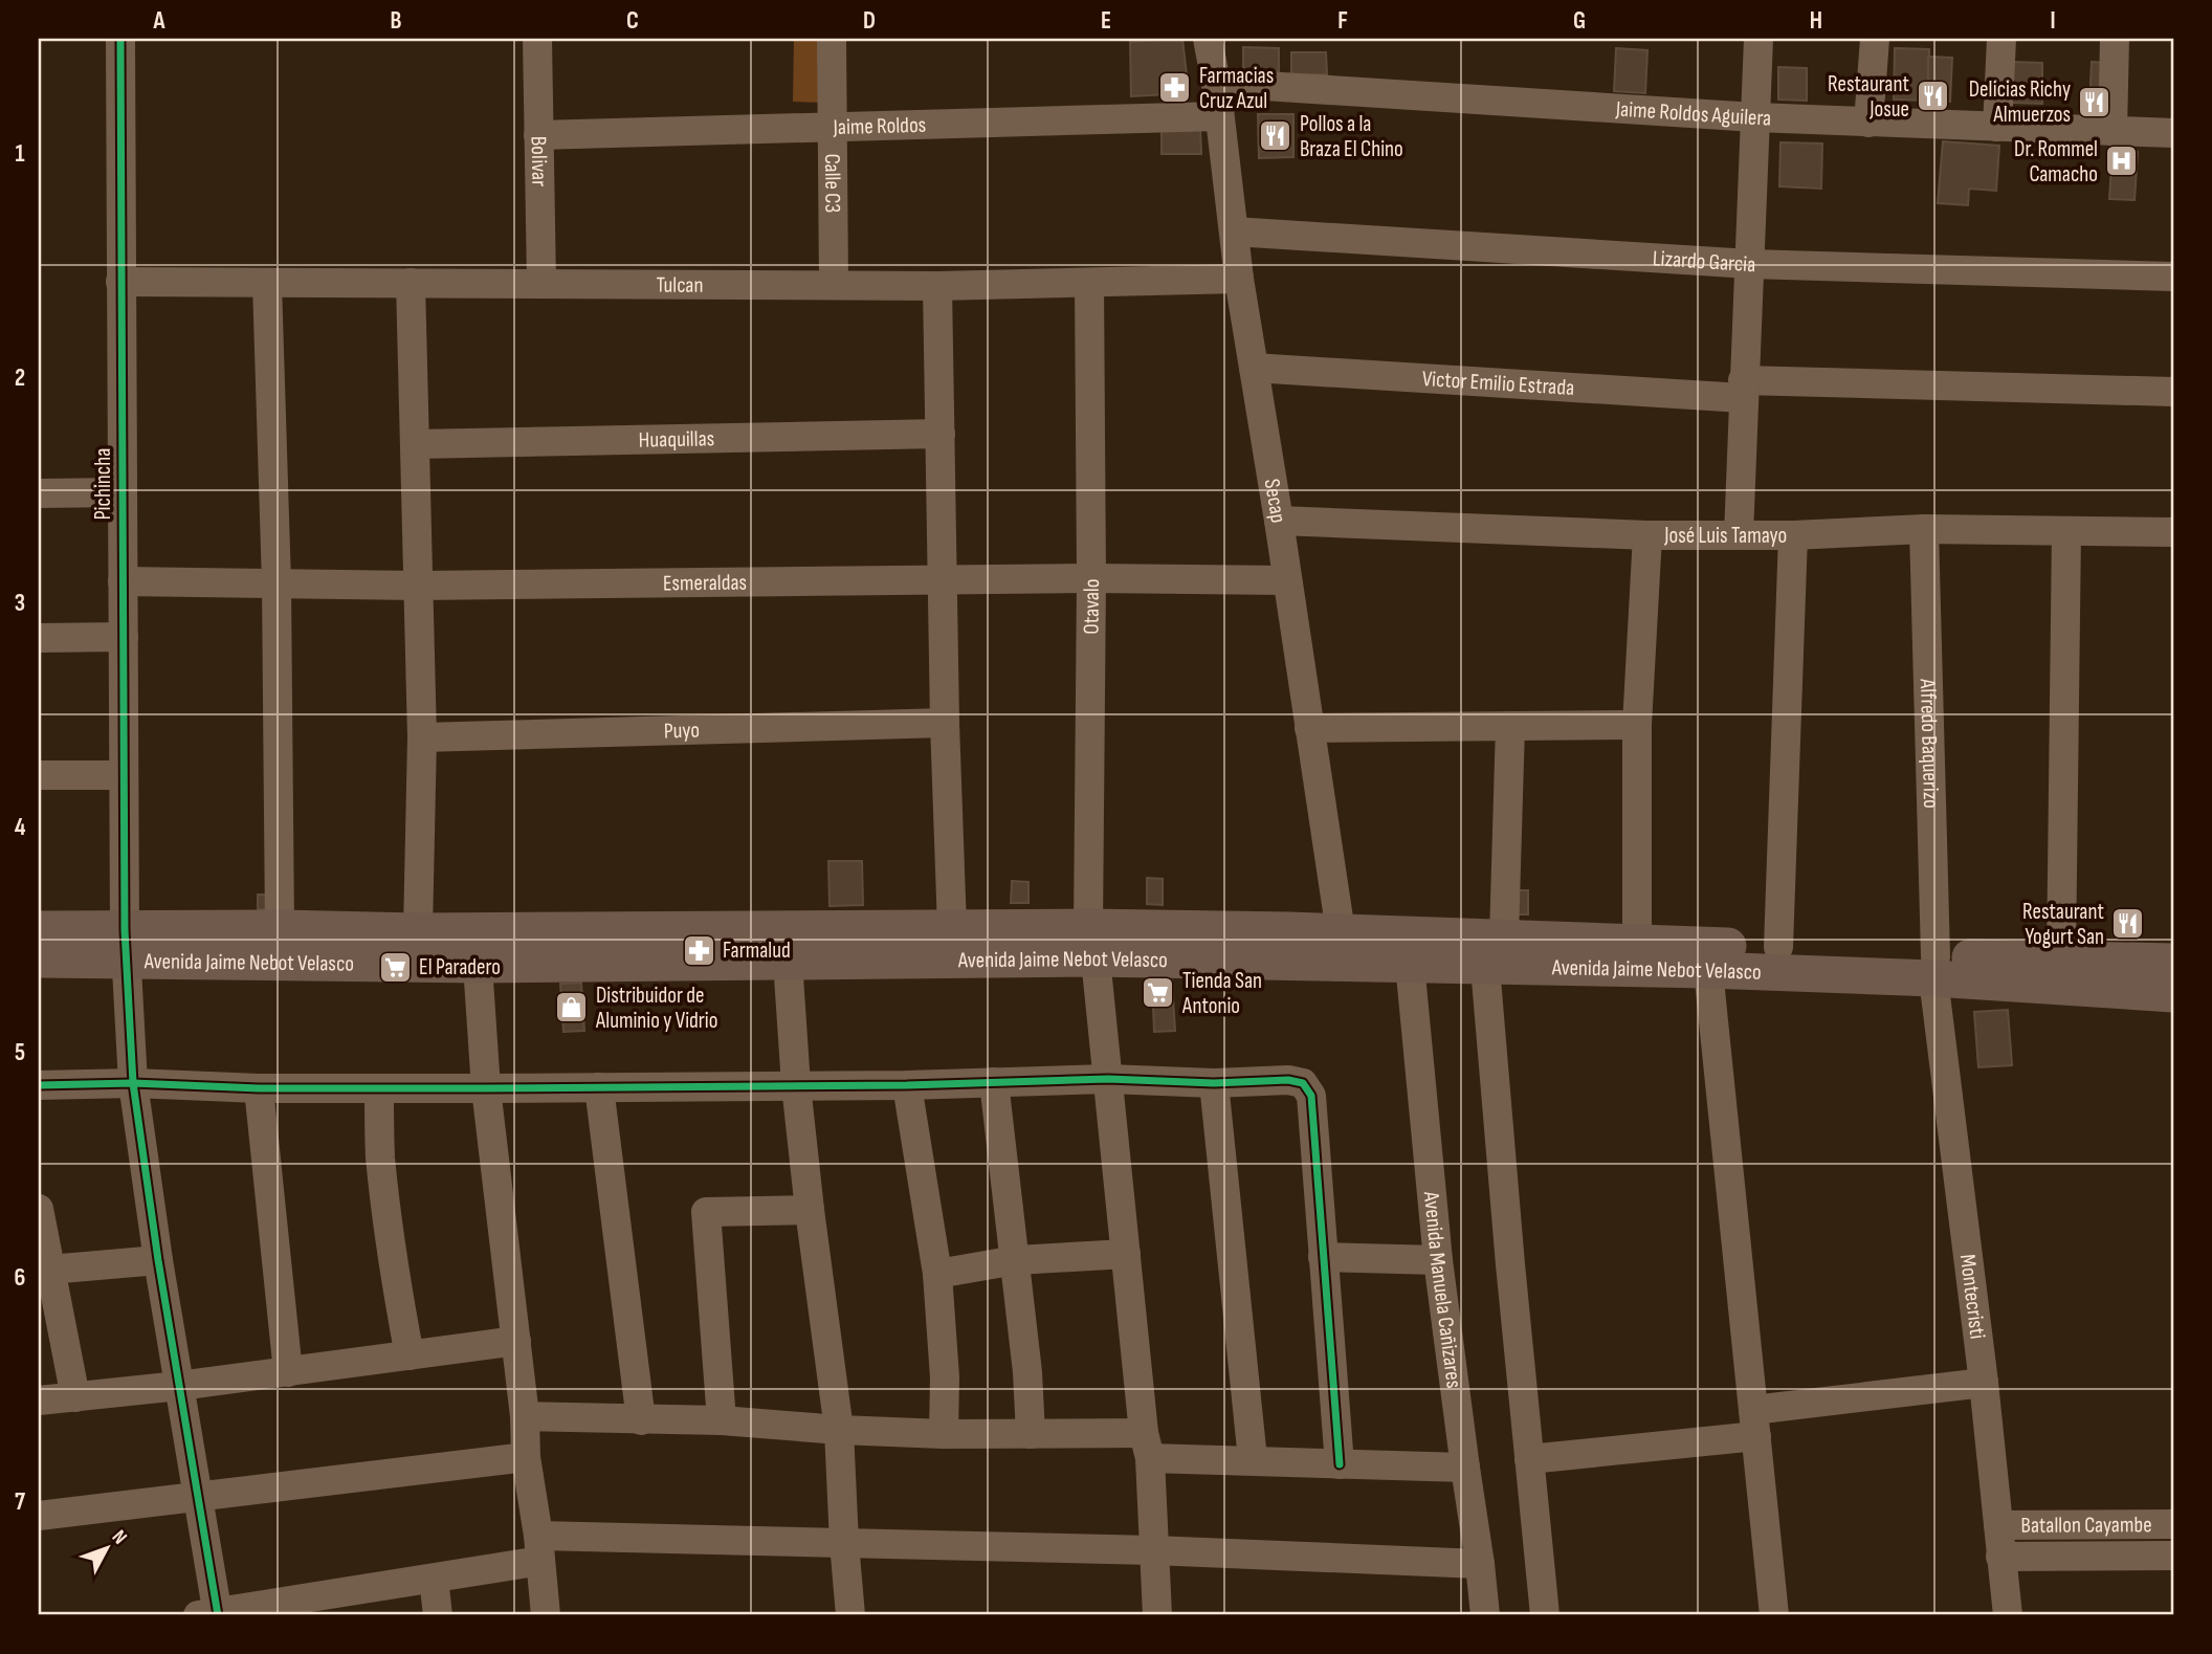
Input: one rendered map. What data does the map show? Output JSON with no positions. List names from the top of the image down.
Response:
{
  "streets": {
    "main road": ["Avenida Jaime Nebot Velasco"],
    "street": [
      "Jaime Roldos Aguilera",
      "Jaime Roldos",
      "Bolivar",
      "Calle C3",
      "Lizardo Garcia",
      "Tulcan",
      "Victor Emilio Estrada",
      "Huaquillas",
      "Pichincha",
      "Secap",
      "José Luis Tamayo",
      "Esmeraldas",
      "Otavalo",
      "Puyo",
      "Alfredo Baquerizo",
      "Avenida Manuela Cañizares",
      "Montecristi",
      "Batallon Cayambe"
    ]
  },
  "crossings": [
    ["Jaime Roldos Aguilera", "Secap"],
    ["Jaime Roldos", "Bolivar"],
    ["Jaime Roldos", "Calle C3"],
    ["Jaime Roldos", "Secap"],
    ["Bolivar", "Tulcan"],
    ["Calle C3", "Tulcan"],
    ["Lizardo Garcia", "Secap"],
    ["Tulcan", "Pichincha"],
    ["Tulcan", "Secap"],
    ["Tulcan", "Otavalo"],
    ["Victor Emilio Estrada", "Secap"],
    ["Pichincha", "Esmeraldas"],
    ["Pichincha", "Avenida Jaime Nebot Velasco"],
    ["Secap", "José Luis Tamayo"],
    ["Secap", "Esmeraldas"],
    ["Secap", "Avenida Jaime Nebot Velasco"],
    ["José Luis Tamayo", "Alfredo Baquerizo"],
    ["Esmeraldas", "Otavalo"],
    ["Otavalo", "Avenida Jaime Nebot Velasco"],
    ["Alfredo Baquerizo", "Avenida Jaime Nebot Velasco"],
    ["Alfredo Baquerizo", "Montecristi"],
    ["Avenida Jaime Nebot Velasco", "Avenida Manuela Cañizares"],
    ["Avenida Jaime Nebot Velasco", "Montecristi"],
    ["Montecristi", "Batallon Cayambe"]
  ],
  "places": {
    "pharmacy": ["Farmacias Cruz Azul", "Farmalud"],
    "restaurant": [
      "Restaurant Josue",
      "Delicias Richy Almuerzos",
      "Pollos a la Braza El Chino",
      "Restaurant Yogurt San"
    ],
    "hospital": ["Dr. Rommel Camacho"],
    "supermarket": ["El Paradero", "Tienda San Antonio"],
    "shop": ["Distribuidor de Aluminio y Vidrio"]
  },
  "north": "top right",
  "grid": {
    "columns": [
      "A",
      "B",
      "C",
      "D",
      "E",
      "F",
      "G",
      "H",
      "I"
    ],
    "rows": [
      "1",
      "2",
      "3",
      "4",
      "5",
      "6",
      "7"
    ]
  }
}
